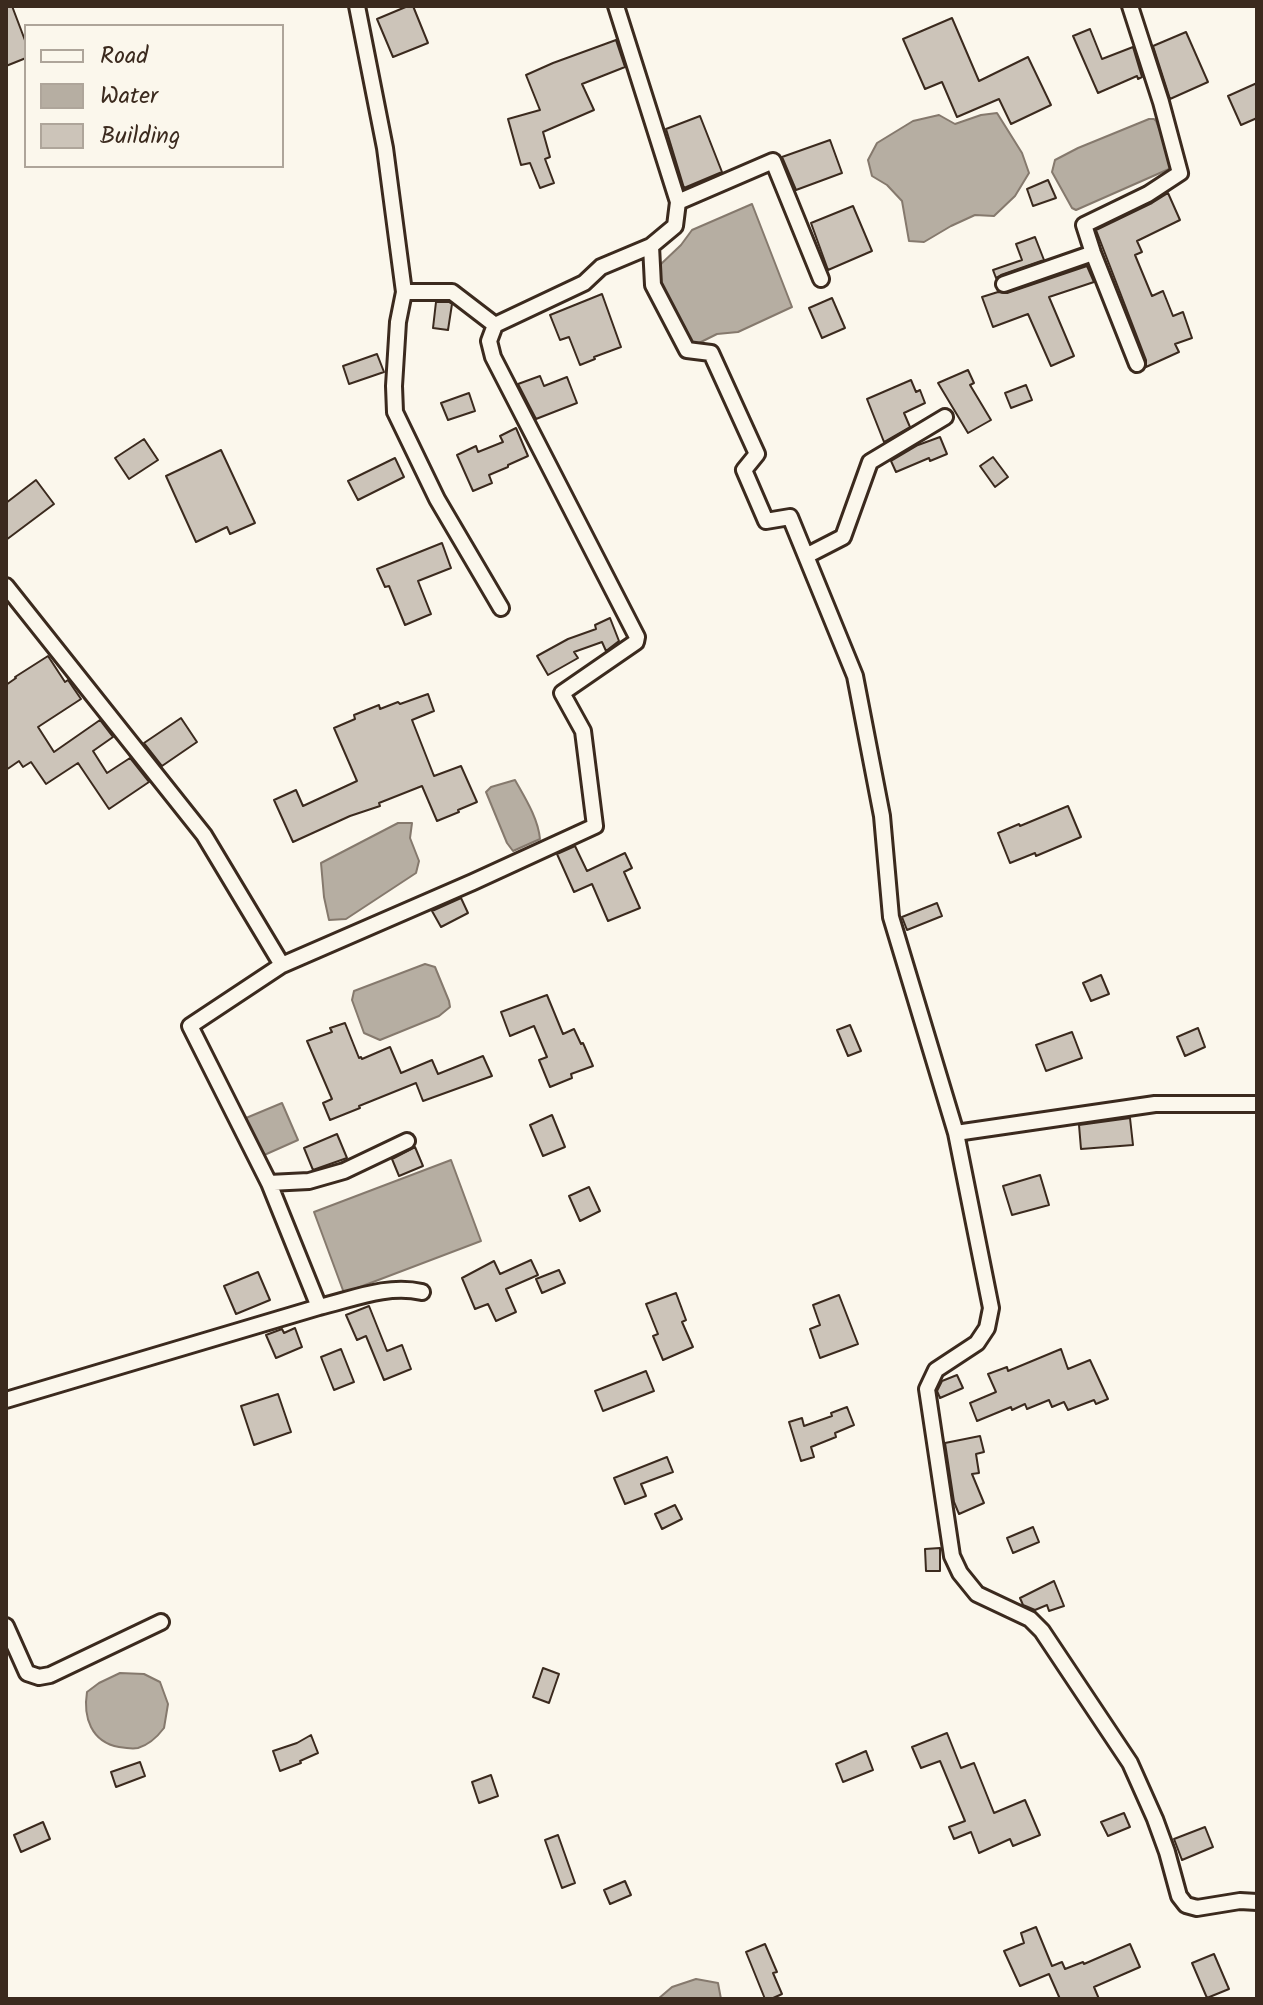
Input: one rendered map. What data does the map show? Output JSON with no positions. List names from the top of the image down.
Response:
{
  "legend": ["Road", "Water", "Building"]
}
